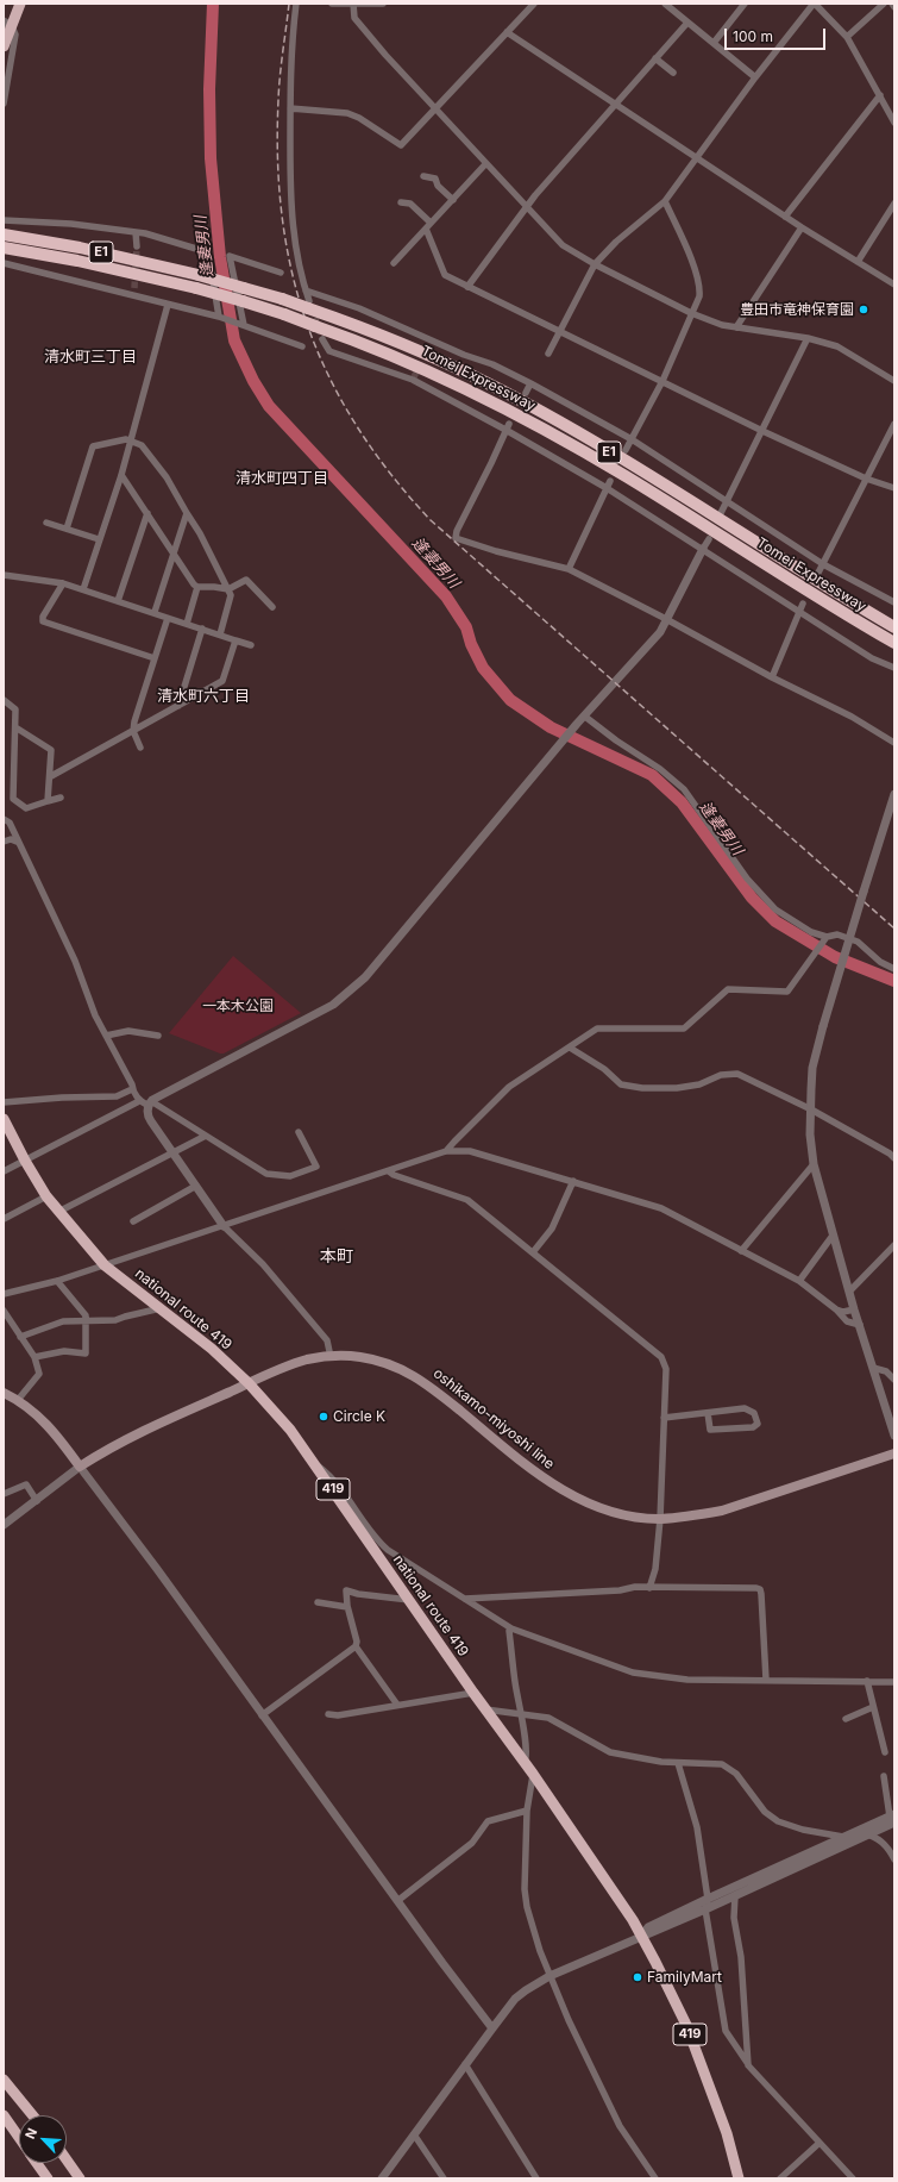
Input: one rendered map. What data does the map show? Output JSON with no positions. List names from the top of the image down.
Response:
{
  "streets": {
    "highway": [
      "E1",
      "Tomei Expressway",
      "national route 419",
      "419"
    ],
    "main road": ["oshikamo-miyoshi line"]
  },
  "crossings": [
    ["national route 419", "oshikamo-miyoshi line"]
  ],
  "districts": [
    "清水町三丁目",
    "清水町四丁目",
    "清水町六丁目",
    "本町"
  ],
  "water": ["逢妻男川"],
  "parks": ["一本木公園"],
  "places": ["豊田市竜神保育園", "Circle K", "FamilyMart"],
  "scale_bar": "100 m",
  "north": "top left"
}
